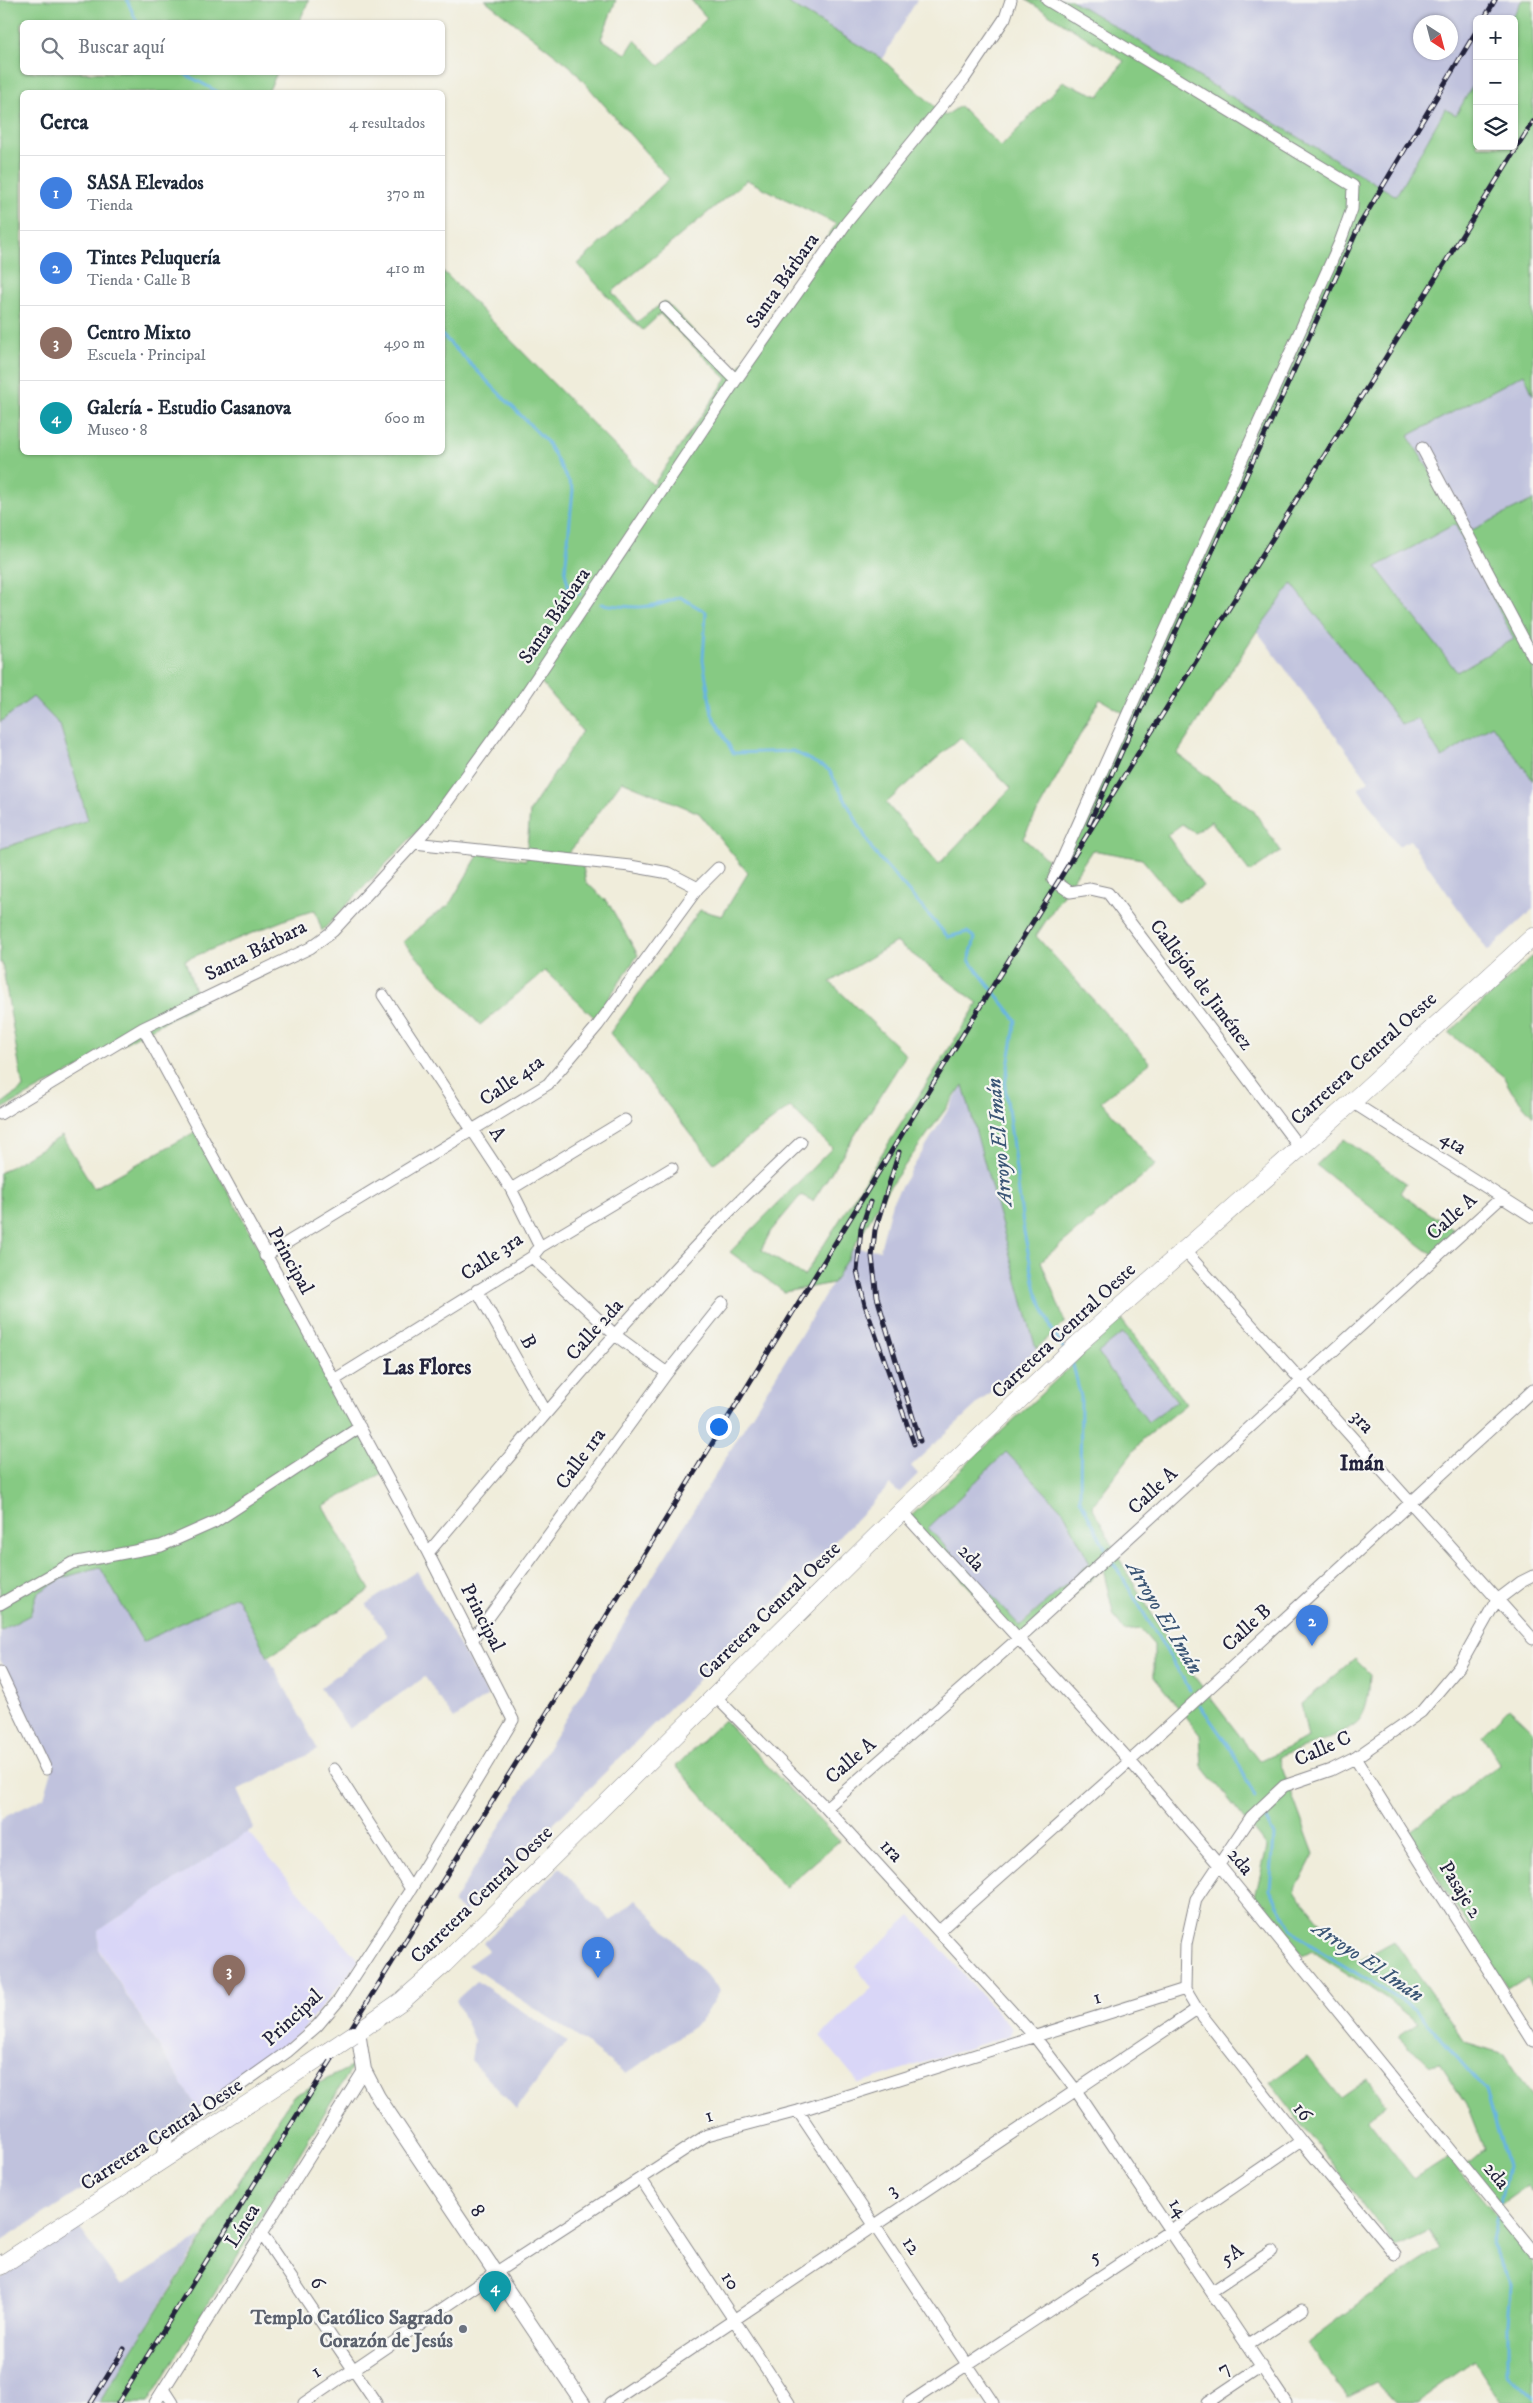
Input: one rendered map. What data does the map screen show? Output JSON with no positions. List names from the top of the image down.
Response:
{
  "streets": {
    "main road": ["Carretera Central Oeste"],
    "street": [
      "Santa Bárbara",
      "Callejón de Jiménez",
      "Calle 4ta",
      "A",
      "4ta",
      "Calle A",
      "Calle 3ra",
      "Principal",
      "Calle 2da",
      "B",
      "3ra",
      "Calle 1ra",
      "2da",
      "Calle B",
      "Calle C",
      "1ra",
      "Pasaje 2",
      "1",
      "16",
      "3",
      "14",
      "8",
      "Línea",
      "12",
      "5A",
      "5",
      "10",
      "6",
      "7"
    ]
  },
  "crossings": [
    ["Santa Bárbara", "Principal"],
    ["Callejón de Jiménez", "Carretera Central Oeste"],
    ["Carretera Central Oeste", "4ta"],
    ["Carretera Central Oeste", "Principal"],
    ["Carretera Central Oeste", "3ra"],
    ["Carretera Central Oeste", "2da"],
    ["Carretera Central Oeste", "1ra"],
    ["Carretera Central Oeste", "8"],
    ["Calle 4ta", "A"],
    ["Calle 4ta", "Principal"],
    ["A", "Calle 3ra"],
    ["4ta", "Calle A"],
    ["Calle A", "3ra"],
    ["Calle A", "2da"],
    ["Calle A", "1ra"],
    ["Calle 3ra", "Principal"],
    ["Calle 3ra", "B"],
    ["Principal", "Calle 2da"],
    ["Principal", "Calle 1ra"],
    ["Calle 2da", "B"],
    ["3ra", "Calle B"],
    ["3ra", "Calle C"],
    ["2da", "Calle B"],
    ["2da", "Calle C"],
    ["Calle B", "1ra"],
    ["Calle C", "Pasaje 2"],
    ["Calle C", "1"],
    ["Calle C", "16"],
    ["1ra", "1"],
    ["1ra", "14"],
    ["1", "16"],
    ["1", "14"],
    ["1", "8"],
    ["1", "12"],
    ["1", "10"],
    ["1", "6"],
    ["16", "3"],
    ["16", "5"],
    ["3", "14"],
    ["3", "12"],
    ["3", "10"],
    ["14", "5A"],
    ["14", "5"],
    ["14", "7"],
    ["8", "Línea"],
    ["Línea", "6"],
    ["12", "5"]
  ],
  "districts": ["Las Flores", "Imán"],
  "water": ["Arroyo El Imán"],
  "places": ["Templo Católico Sagrado Corazón de Jesús"],
  "north": "bottom right",
  "page": {
    "map_buttons": ["+", "−"],
    "search": "Buscar aquí",
    "heading": ["Cerca", "4 resultados"],
    "list": [
      {
        "mark": "1",
        "name": "SASA Elevados",
        "note": "Tienda",
        "value": "370 m"
      },
      {
        "mark": "2",
        "name": "Tintes Peluquería",
        "note": "Tienda · Calle B",
        "value": "410 m"
      },
      {
        "mark": "3",
        "name": "Centro Mixto",
        "note": "Escuela · Principal",
        "value": "490 m"
      },
      {
        "mark": "4",
        "name": "Galería - Estudio Casanova",
        "note": "Museo · 8",
        "value": "600 m"
      }
    ],
    "pins": [
      "2",
      "1",
      "3",
      "4"
    ]
  }
}
